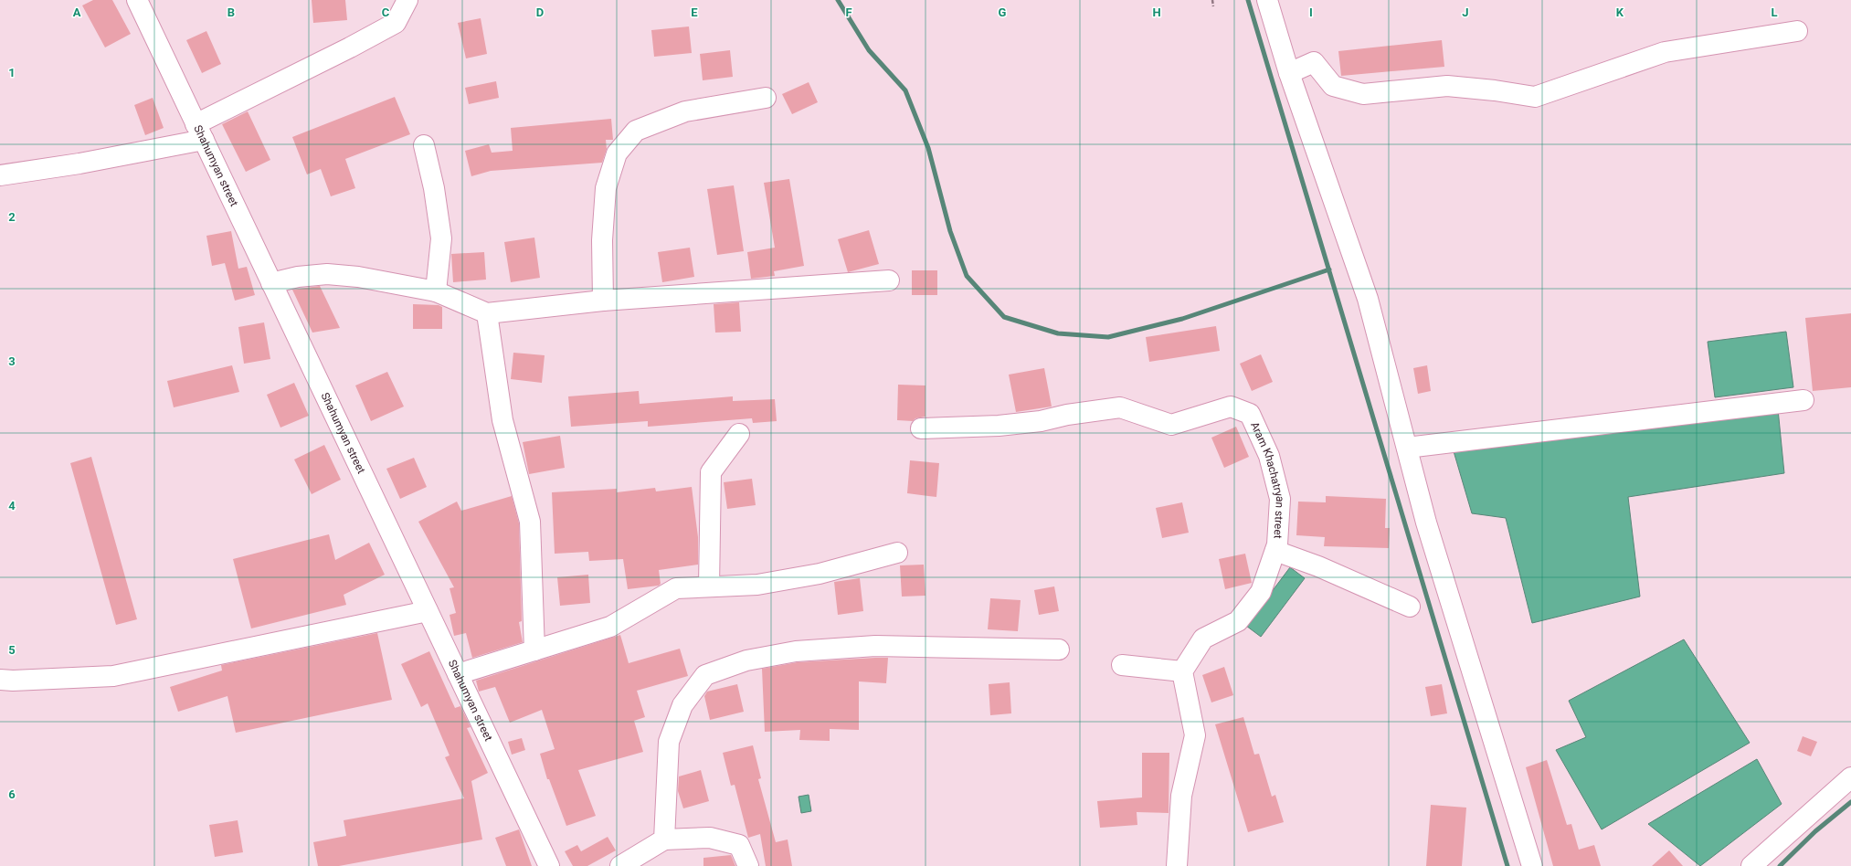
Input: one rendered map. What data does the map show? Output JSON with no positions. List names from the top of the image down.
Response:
{
  "streets": {
    "street": ["Shahumyan street", "Aram Khachatryan street"]
  },
  "grid": {
    "columns": [
      "A",
      "B",
      "C",
      "D",
      "E",
      "F",
      "G",
      "H",
      "I",
      "J",
      "K",
      "L"
    ],
    "rows": [
      "1",
      "2",
      "3",
      "4",
      "5",
      "6"
    ]
  }
}
